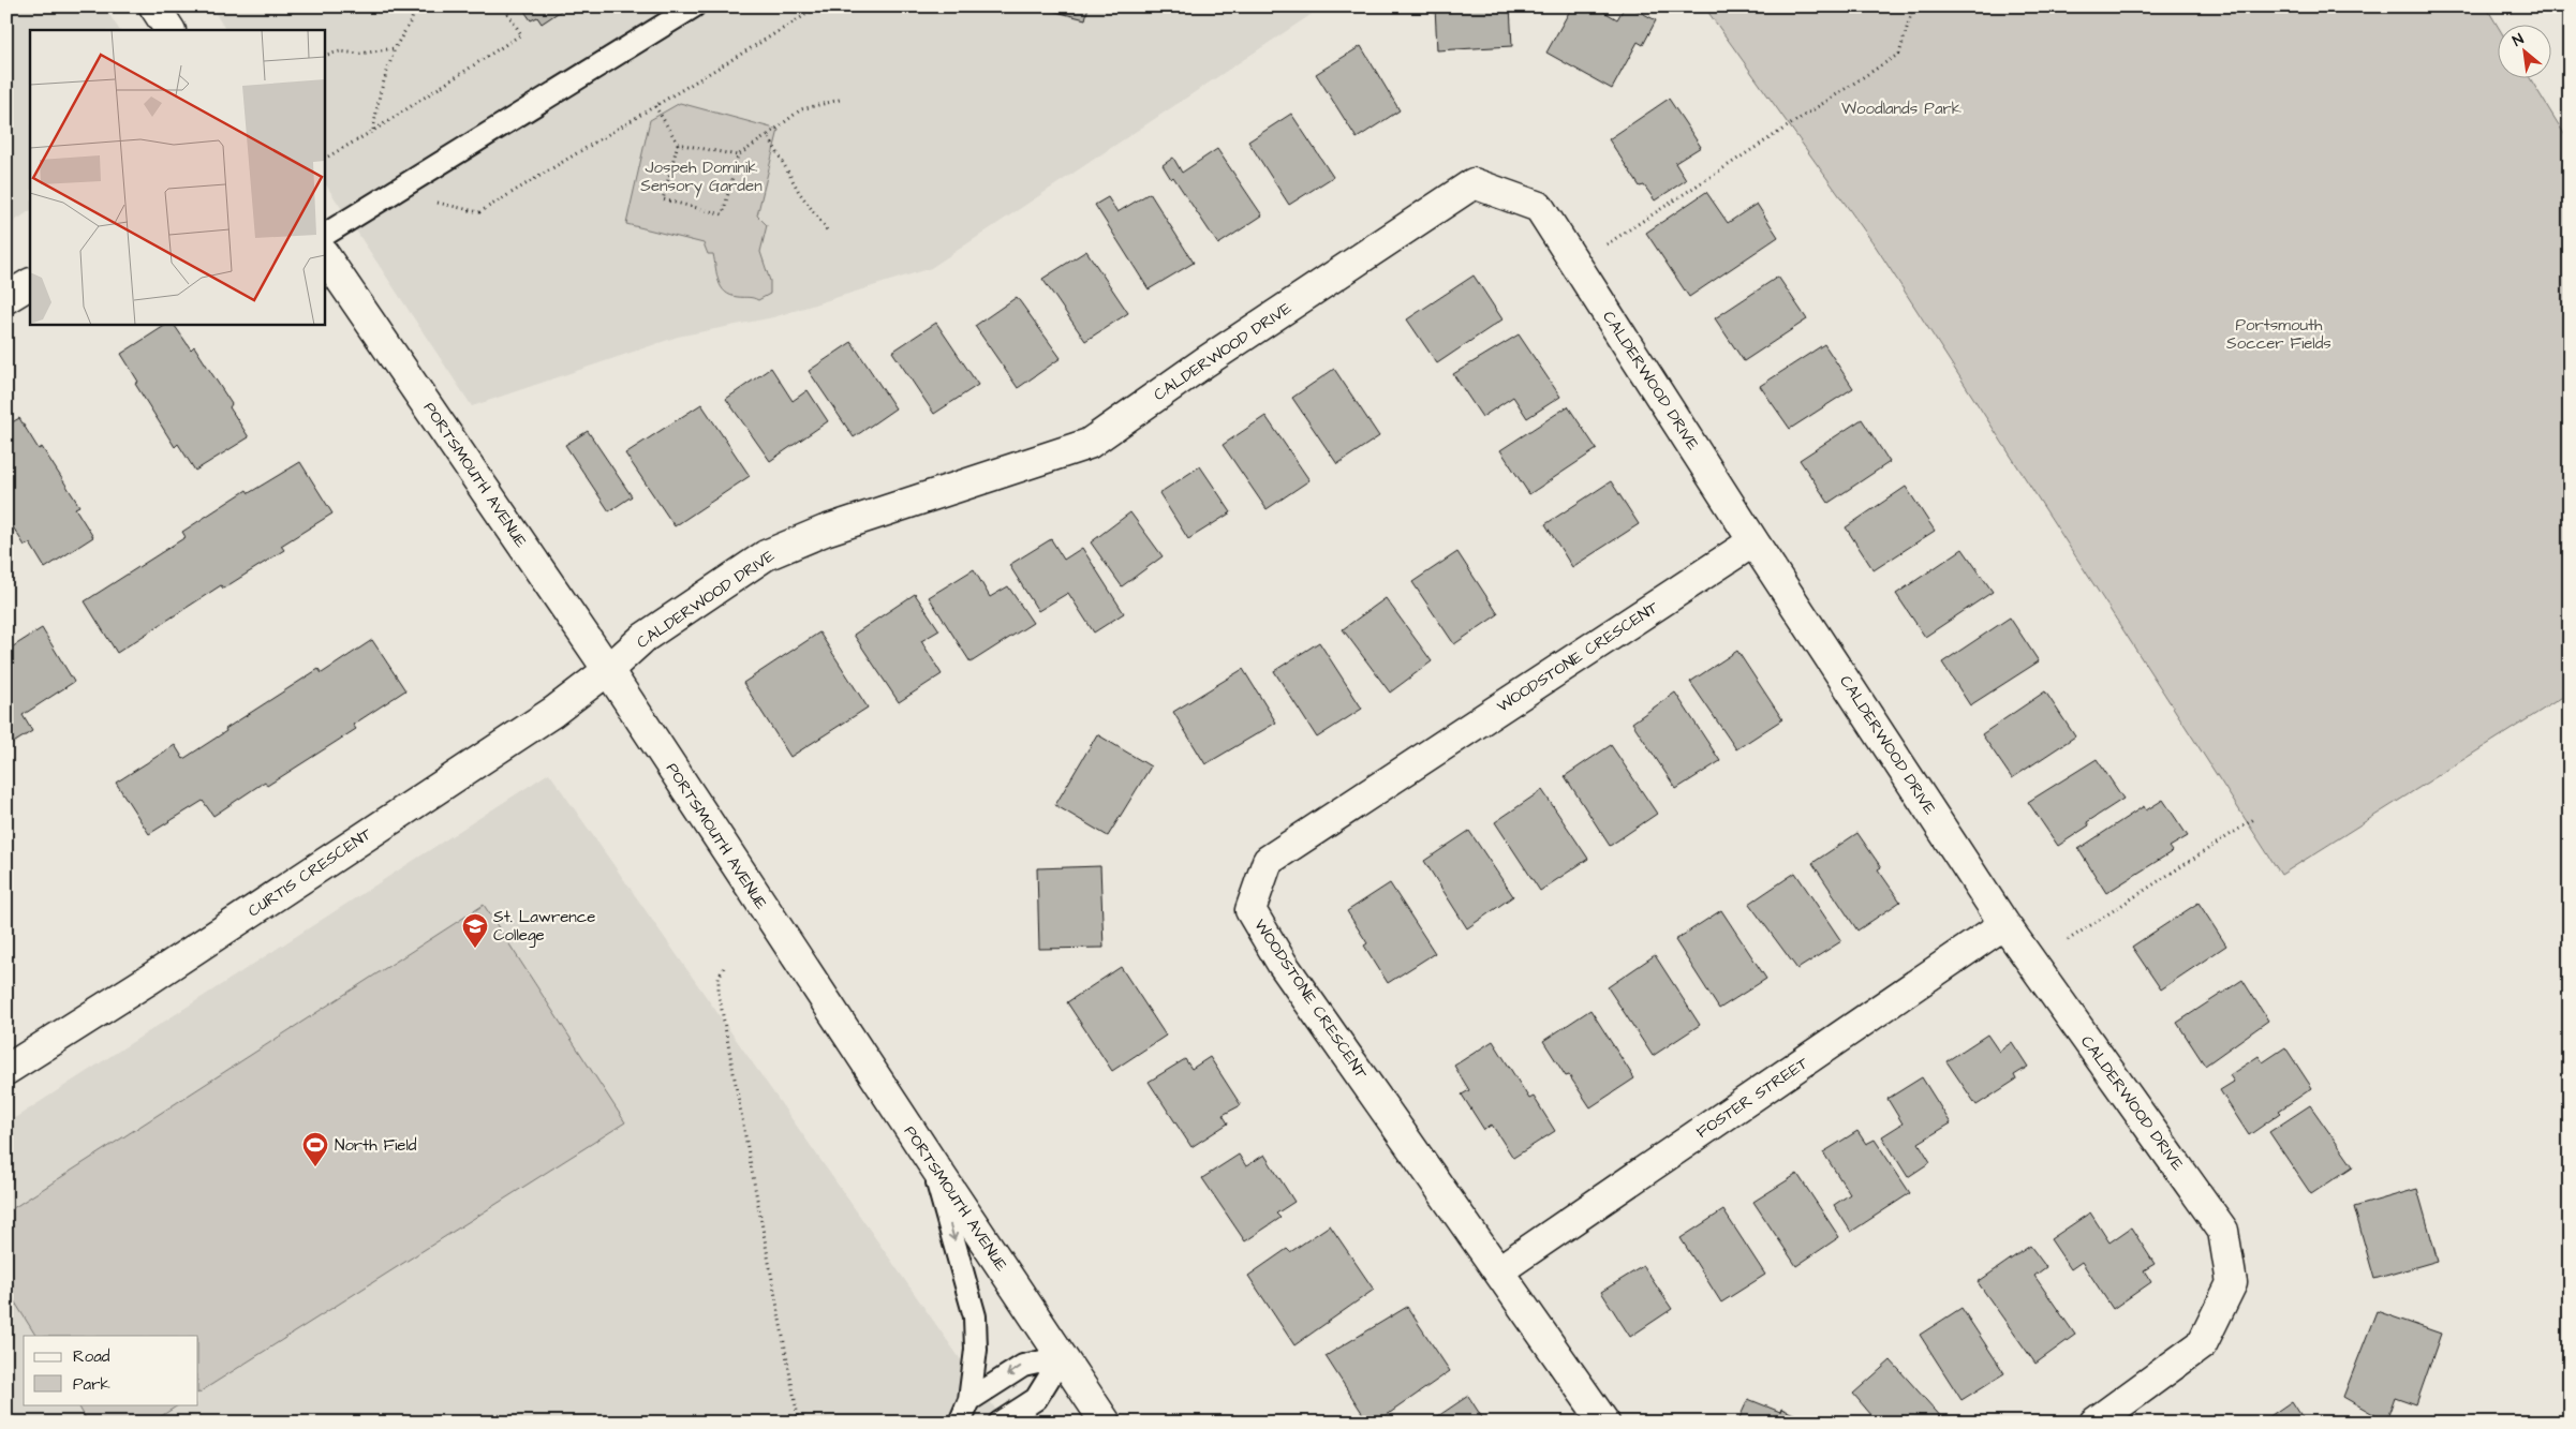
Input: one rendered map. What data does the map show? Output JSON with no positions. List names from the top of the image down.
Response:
{
  "streets": {
    "street": [
      "CALDERWOOD DRIVE",
      "PORTSMOUTH AVENUE",
      "WOODSTONE CRESCENT",
      "CURTIS CRESCENT",
      "FOSTER STREET"
    ]
  },
  "crossings": [
    ["CALDERWOOD DRIVE", "PORTSMOUTH AVENUE"],
    ["CALDERWOOD DRIVE", "WOODSTONE CRESCENT"],
    ["CALDERWOOD DRIVE", "CURTIS CRESCENT"],
    ["CALDERWOOD DRIVE", "FOSTER STREET"],
    ["PORTSMOUTH AVENUE", "CURTIS CRESCENT"],
    ["WOODSTONE CRESCENT", "FOSTER STREET"]
  ],
  "parks": ["Woodlands Park", "Jospeh Dominik Sensory Garden", "Portsmouth Soccer Fields"],
  "places": {
    "school or university": ["St. Lawrence College"],
    "sports": ["North Field"]
  },
  "legend": ["Road", "Park"],
  "north": "top left"
}
